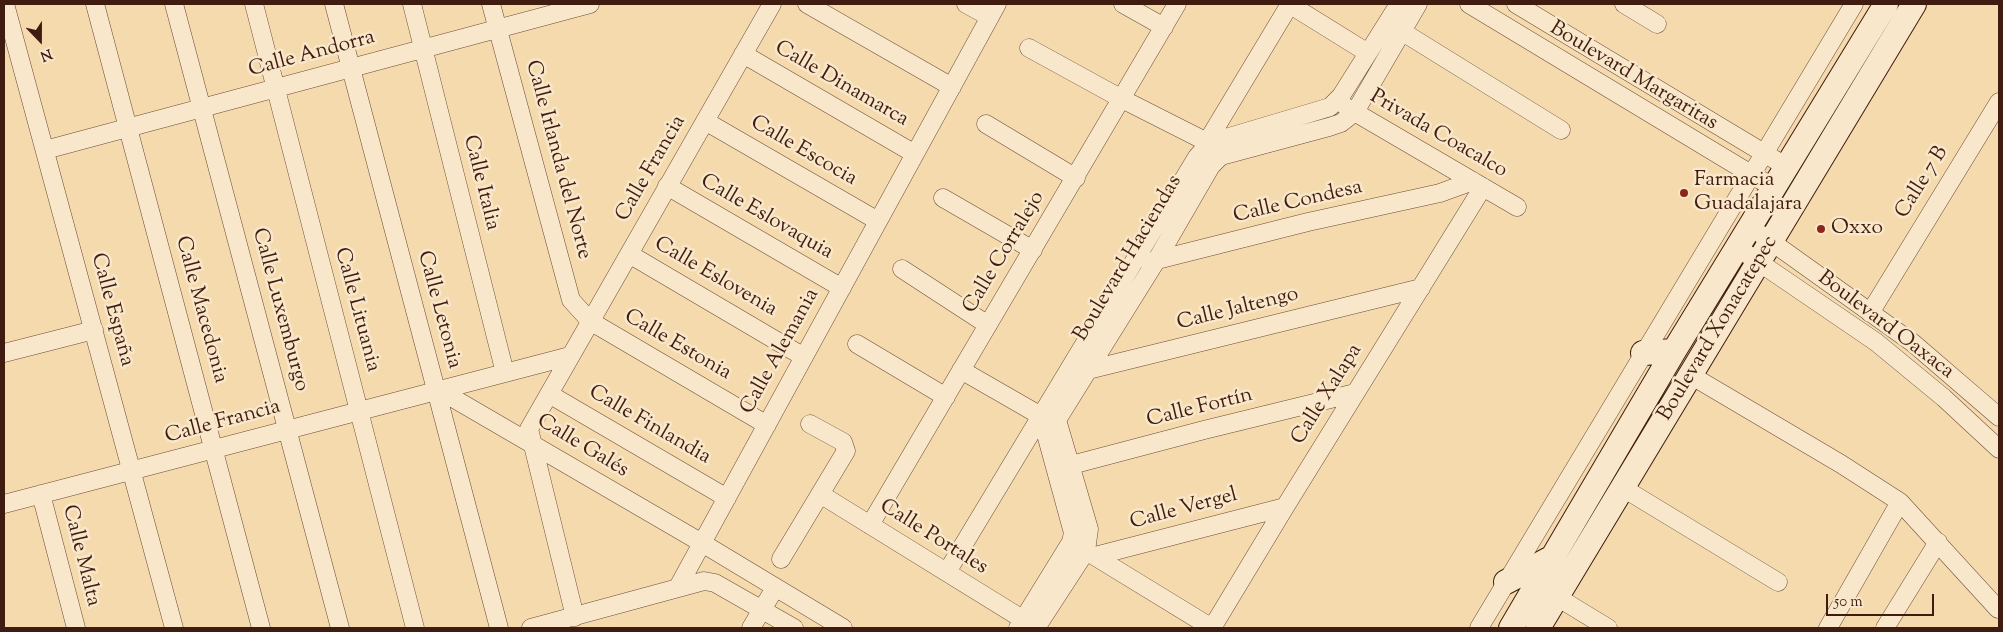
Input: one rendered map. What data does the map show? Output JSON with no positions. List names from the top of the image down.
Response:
{
  "streets": {
    "main road": ["Boulevard Xonacatepec"],
    "street": [
      "Calle Andorra",
      "Boulevard Margaritas",
      "Calle Dinamarca",
      "Privada Coacalco",
      "Calle Escocia",
      "Calle Irlanda del Norte",
      "Calle Francia",
      "Calle Italia",
      "Calle 7 B",
      "Calle Condesa",
      "Calle Eslovaquia",
      "Calle Corralejo",
      "Boulevard Haciendas",
      "Calle Eslovenia",
      "Calle España",
      "Calle Macedonia",
      "Calle Luxemburgo",
      "Calle Lituania",
      "Calle Letonia",
      "Calle Jaltengo",
      "Boulevard Oaxaca",
      "Calle Estonia",
      "Calle Alemania",
      "Calle Xalapa",
      "Calle Fortín",
      "Calle Finlandia",
      "Calle Galés",
      "Calle Vergel",
      "Calle Portales",
      "Calle Malta"
    ]
  },
  "crossings": [
    ["Calle Andorra", "Calle Irlanda del Norte"],
    ["Calle Andorra", "Calle Italia"],
    ["Calle Andorra", "Calle España"],
    ["Calle Andorra", "Calle Macedonia"],
    ["Calle Andorra", "Calle Luxemburgo"],
    ["Calle Andorra", "Calle Lituania"],
    ["Calle Andorra", "Calle Letonia"],
    ["Boulevard Margaritas", "Boulevard Xonacatepec"],
    ["Calle Dinamarca", "Calle Francia"],
    ["Calle Dinamarca", "Calle Alemania"],
    ["Privada Coacalco", "Calle Condesa"],
    ["Privada Coacalco", "Calle Xalapa"],
    ["Calle Escocia", "Calle Francia"],
    ["Calle Escocia", "Calle Alemania"],
    ["Calle Irlanda del Norte", "Calle Francia"],
    ["Calle Irlanda del Norte", "Calle Estonia"],
    ["Calle Francia", "Calle Italia"],
    ["Calle Francia", "Calle Eslovaquia"],
    ["Calle Francia", "Calle Eslovenia"],
    ["Calle Francia", "Calle España"],
    ["Calle Francia", "Calle Macedonia"],
    ["Calle Francia", "Calle Luxemburgo"],
    ["Calle Francia", "Calle Lituania"],
    ["Calle Francia", "Calle Letonia"],
    ["Calle Francia", "Calle Estonia"],
    ["Calle Francia", "Calle Finlandia"],
    ["Calle Francia", "Calle Galés"],
    ["Calle Francia", "Calle Malta"],
    ["Calle 7 B", "Boulevard Oaxaca"],
    ["Calle Condesa", "Boulevard Haciendas"],
    ["Calle Condesa", "Calle Xalapa"],
    ["Calle Eslovaquia", "Calle Alemania"],
    ["Calle Corralejo", "Calle Portales"],
    ["Boulevard Haciendas", "Calle Jaltengo"],
    ["Calle Eslovenia", "Calle Alemania"],
    ["Calle Letonia", "Calle Galés"],
    ["Calle Jaltengo", "Calle Xalapa"],
    ["Boulevard Oaxaca", "Boulevard Xonacatepec"],
    ["Calle Estonia", "Calle Alemania"],
    ["Calle Alemania", "Calle Finlandia"],
    ["Calle Alemania", "Calle Galés"],
    ["Calle Xalapa", "Calle Fortín"],
    ["Calle Xalapa", "Calle Vergel"]
  ],
  "places": ["Farmacia Guadalajara", "Oxxo"],
  "scale_bar": "50 m",
  "north": "bottom"
}
